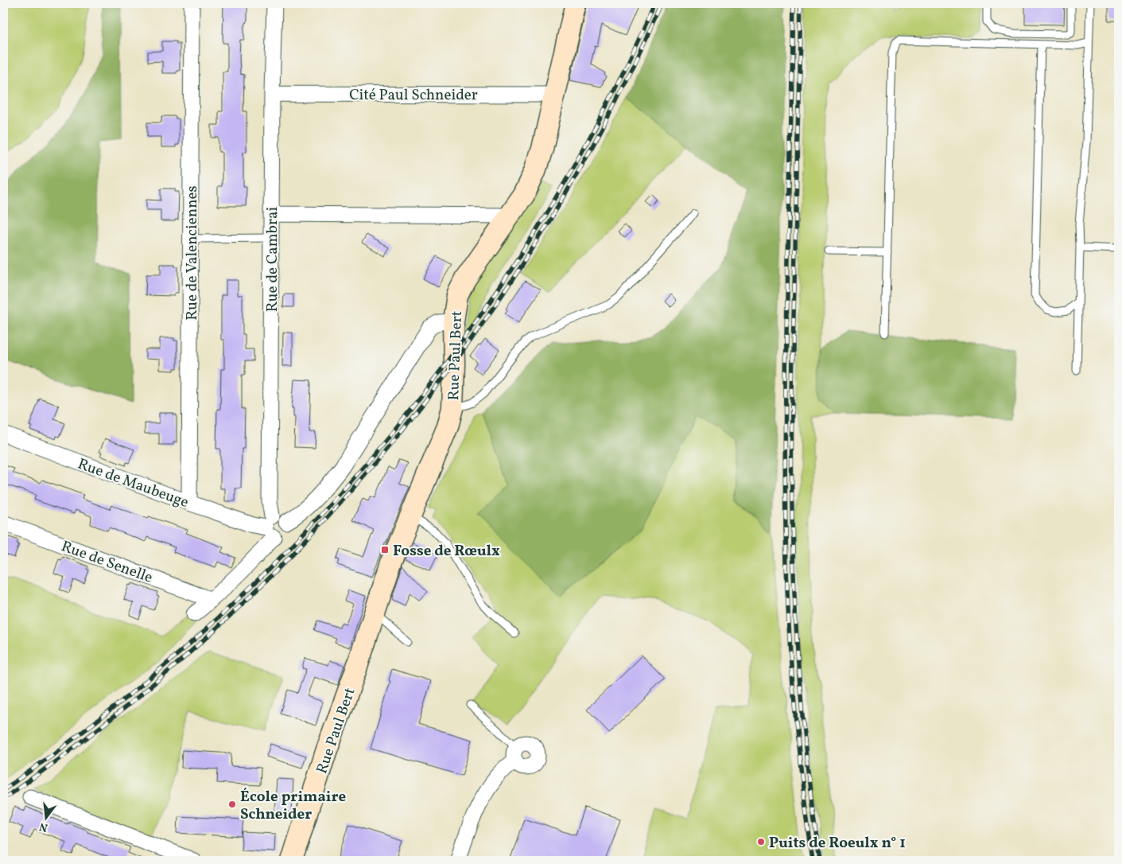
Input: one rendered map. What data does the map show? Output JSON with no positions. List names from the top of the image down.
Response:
{
  "streets": {
    "street": [
      "Cité Paul Schneider",
      "Rue de Valenciennes",
      "Rue de Cambrai",
      "Rue Paul Bert",
      "Rue de Maubeuge",
      "Rue de Senelle"
    ]
  },
  "crossings": [
    ["Cité Paul Schneider", "Rue de Cambrai"],
    ["Cité Paul Schneider", "Rue Paul Bert"],
    ["Rue de Valenciennes", "Rue de Maubeuge"],
    ["Rue de Cambrai", "Rue de Maubeuge"]
  ],
  "places": {
    "transit": ["Fosse de Rœulx"],
    "other": ["École primaire Schneider", "Puits de Roeulx n° 1"]
  },
  "north": "bottom"
}
